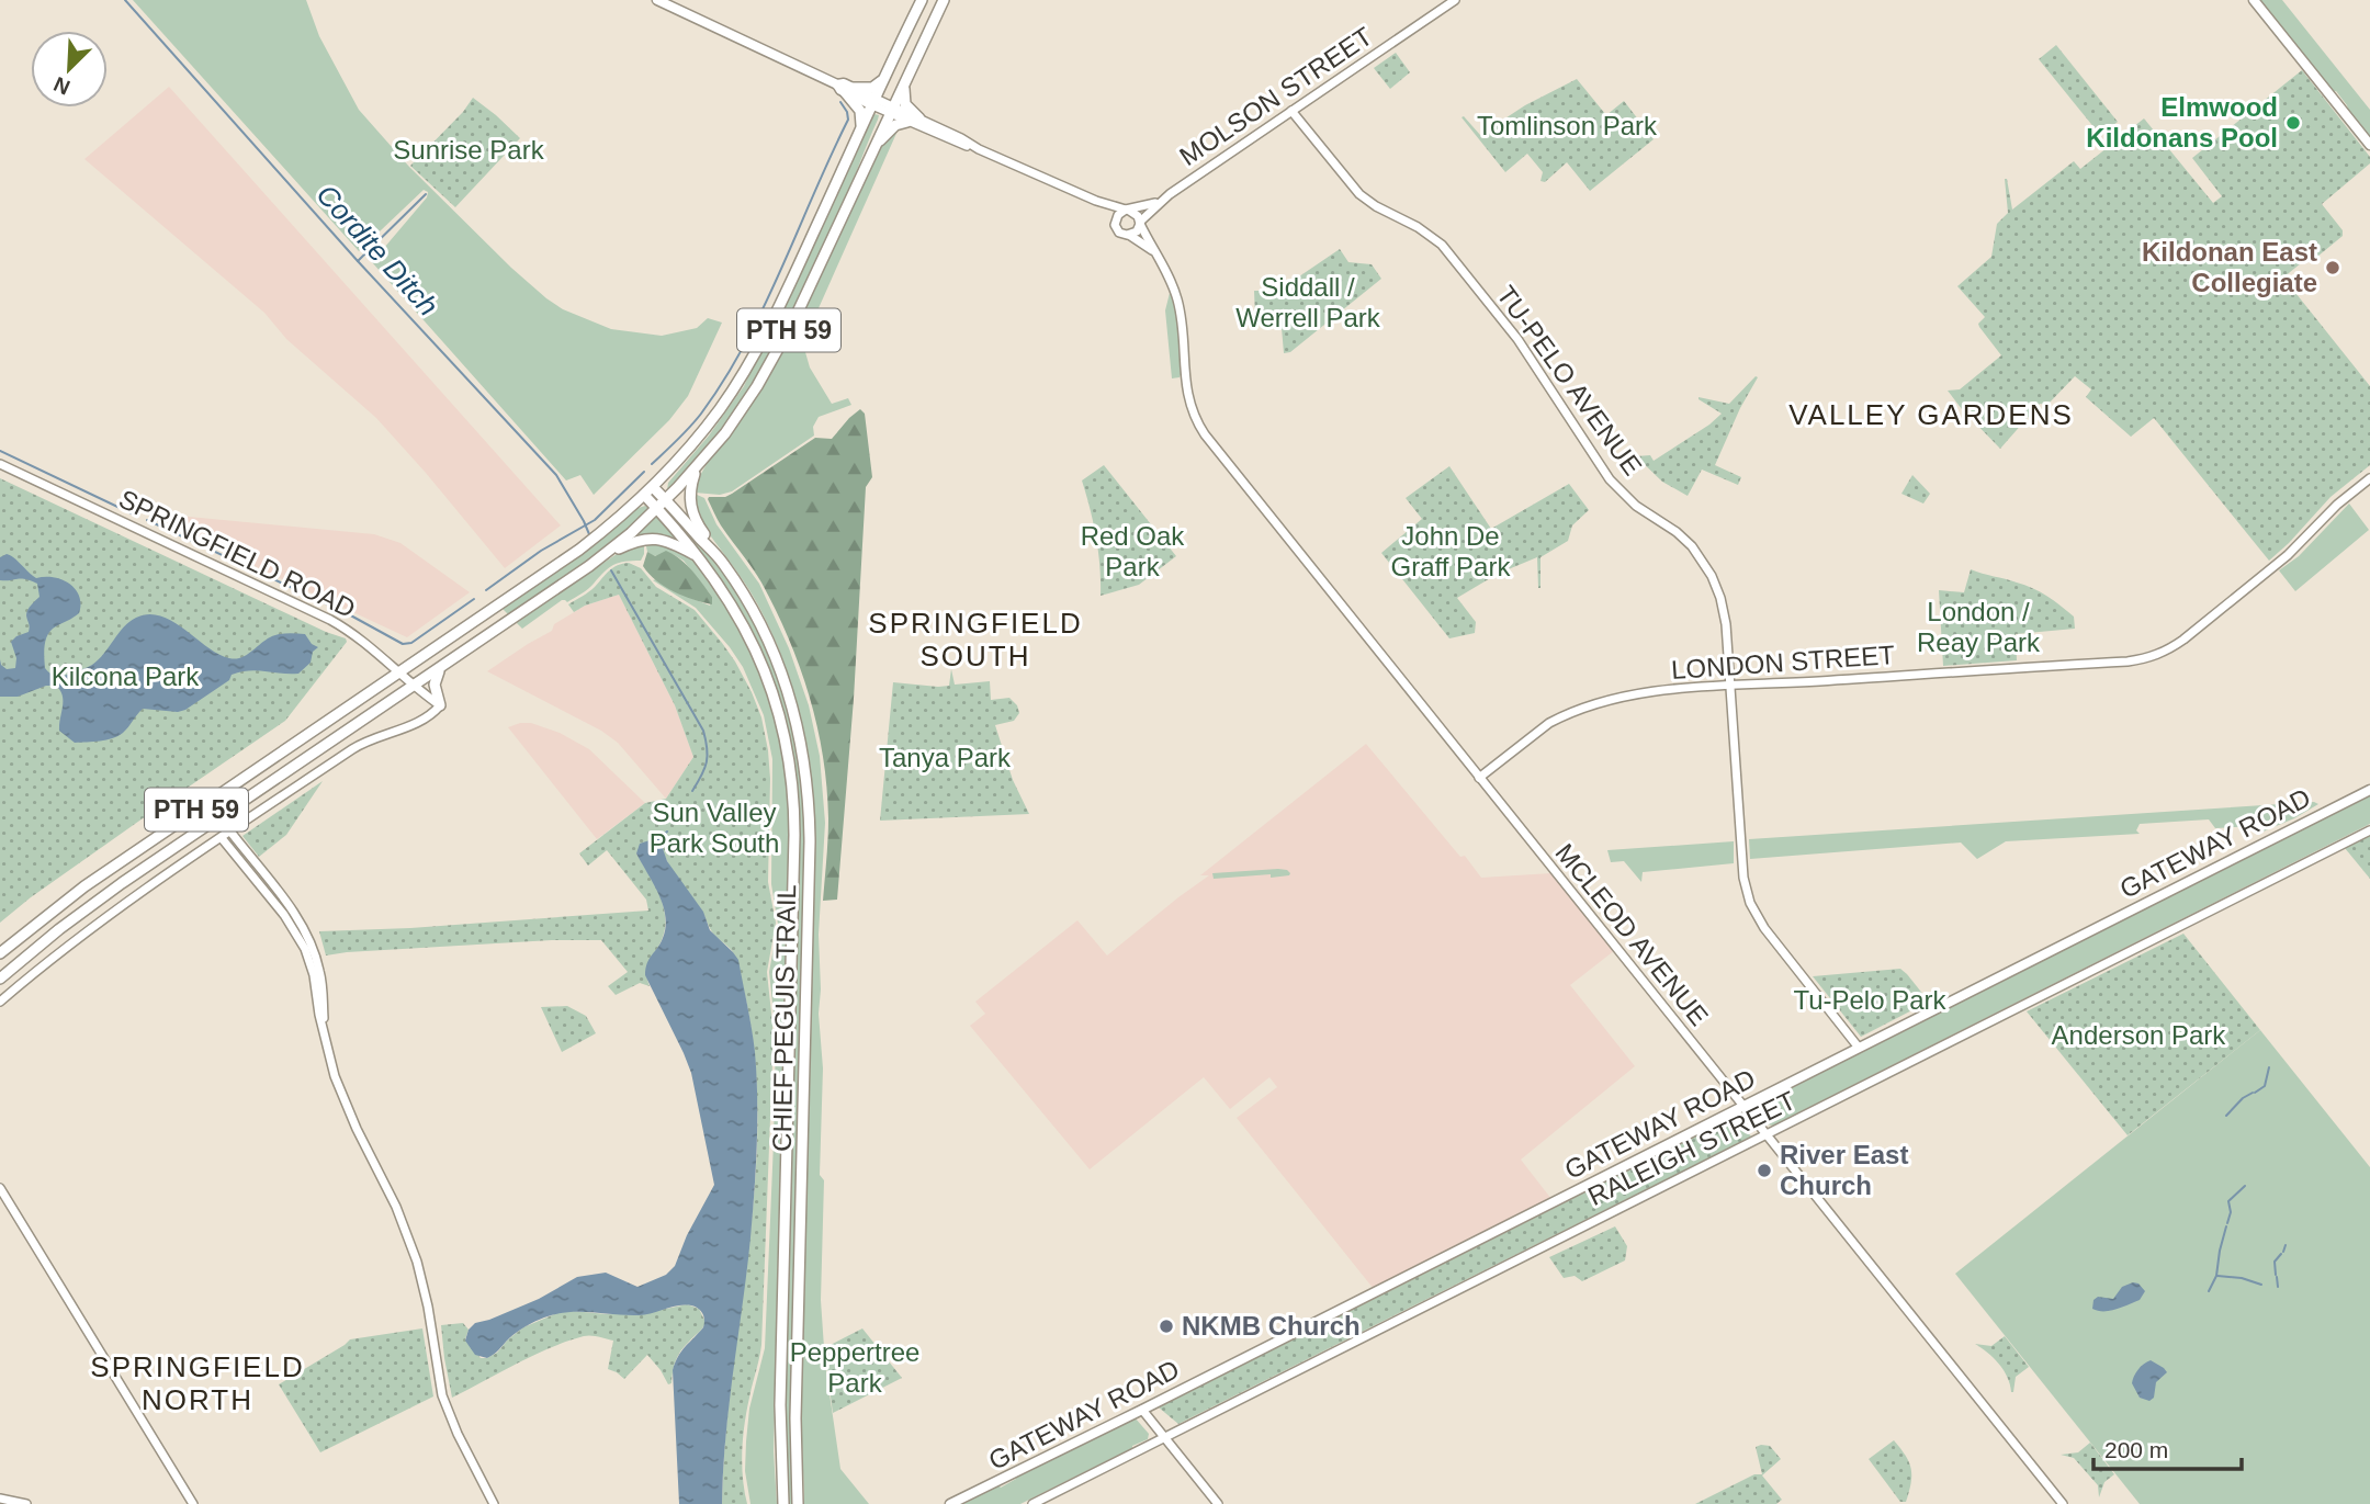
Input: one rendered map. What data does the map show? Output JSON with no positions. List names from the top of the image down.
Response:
{
  "streets": {
    "main road": ["PTH 59", "GATEWAY ROAD", "CHIEF PEGUIS TRAIL"],
    "street": [
      "MOLSON STREET",
      "TU-PELO AVENUE",
      "SPRINGFIELD ROAD",
      "LONDON STREET",
      "MCLEOD AVENUE",
      "RALEIGH STREET"
    ]
  },
  "crossings": [
    ["MOLSON STREET", "TU-PELO AVENUE"],
    ["MOLSON STREET", "MCLEOD AVENUE"],
    ["PTH 59", "SPRINGFIELD ROAD"],
    ["PTH 59", "CHIEF PEGUIS TRAIL"],
    ["TU-PELO AVENUE", "LONDON STREET"],
    ["TU-PELO AVENUE", "GATEWAY ROAD"],
    ["LONDON STREET", "MCLEOD AVENUE"],
    ["GATEWAY ROAD", "MCLEOD AVENUE"],
    ["MCLEOD AVENUE", "RALEIGH STREET"]
  ],
  "districts": ["VALLEY GARDENS", "SPRINGFIELD SOUTH", "SPRINGFIELD NORTH"],
  "water": ["Cordite Ditch"],
  "parks": [
    "Tomlinson Park",
    "Sunrise Park",
    "Siddall / Werrell Park",
    "Red Oak Park",
    "John De Graff Park",
    "London / Reay Park",
    "Kilcona Park",
    "Tanya Park",
    "Sun Valley Park South",
    "Tu-Pelo Park",
    "Anderson Park",
    "Peppertree Park"
  ],
  "places": [
    "Elmwood Kildonans Pool",
    "Kildonan East Collegiate",
    "River East Church",
    "NKMB Church"
  ],
  "scale_bar": "200 m",
  "north": "bottom left"
}
